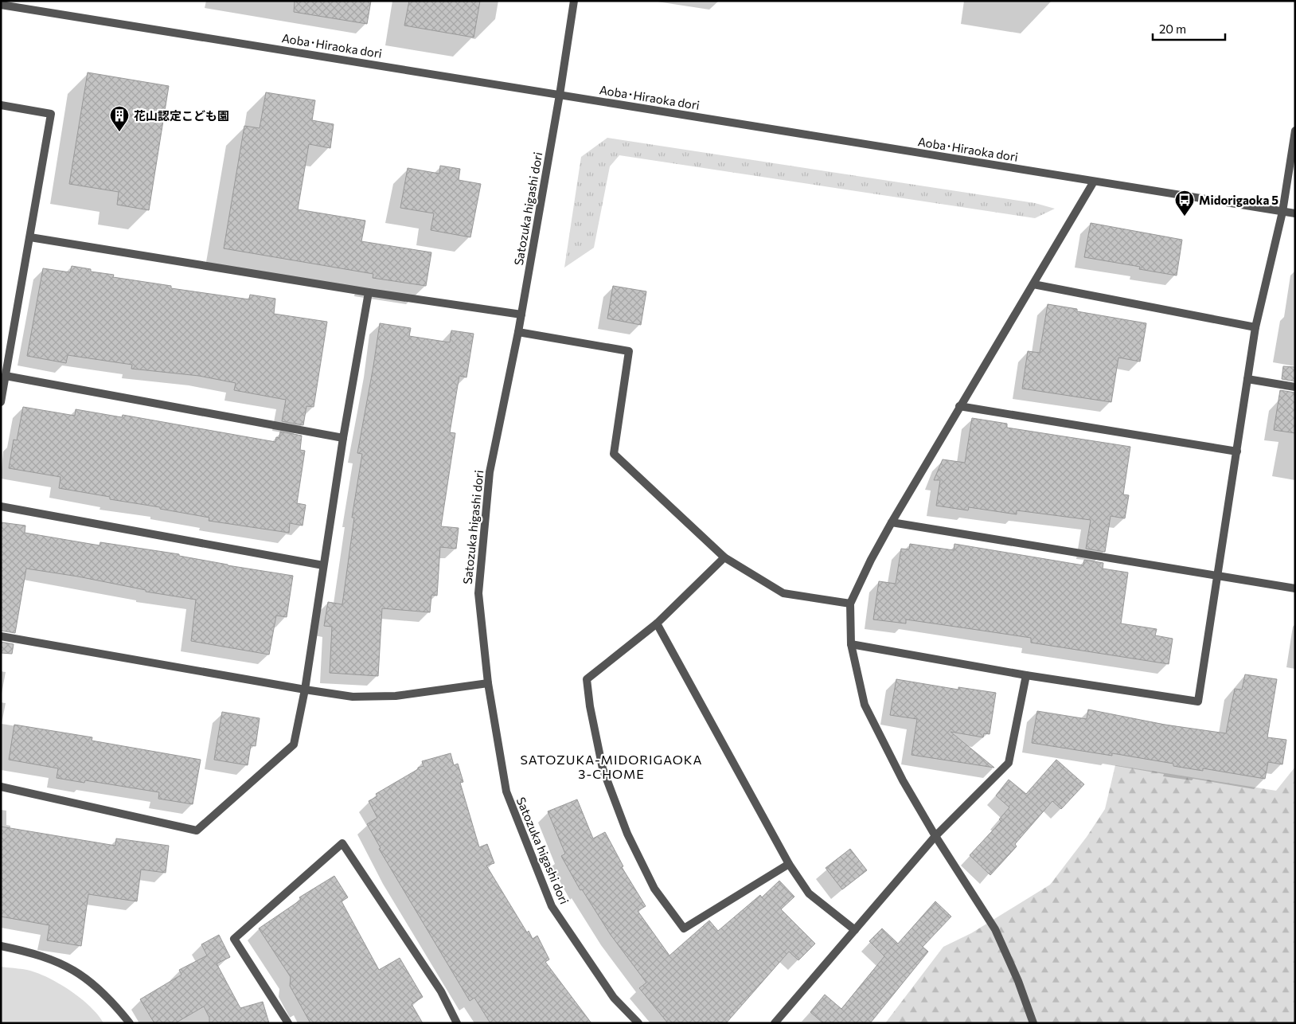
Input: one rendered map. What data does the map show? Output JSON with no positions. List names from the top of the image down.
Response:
{
  "streets": {
    "street": ["Aoba･Hiraoka dori", "Satozuka higashi dori"]
  },
  "crossings": [
    ["Aoba･Hiraoka dori", "Satozuka higashi dori"]
  ],
  "districts": ["SATOZUKA-MIDORIGAOKA 3-CHOME"],
  "places": {
    "building": ["花山認定こども園"],
    "bus stop": ["Midorigaoka 5"]
  },
  "scale_bar": "20 m"
}
